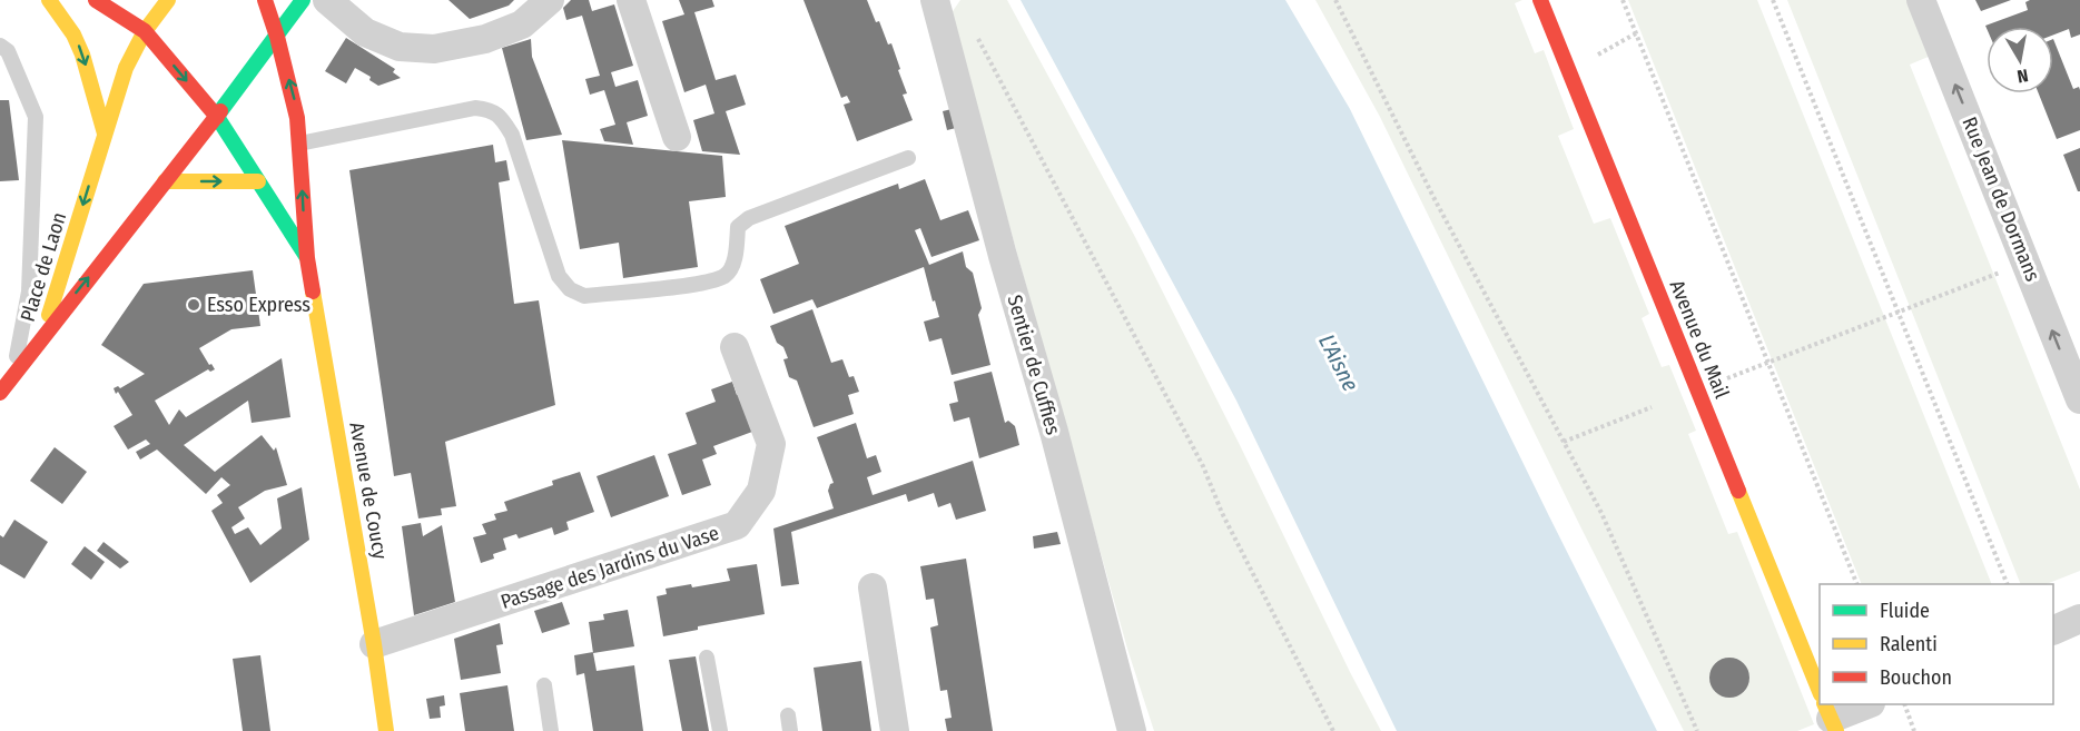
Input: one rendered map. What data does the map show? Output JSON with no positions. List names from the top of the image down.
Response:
{
  "streets": {
    "main road": ["Place de Laon", "Avenue du Mail", "Avenue de Coucy"],
    "street": ["Rue Jean de Dormans", "Sentier de Cuffies", "Passage des Jardins du Vase"]
  },
  "crossings": [
    ["Avenue de Coucy", "Passage des Jardins du Vase"]
  ],
  "one_way": ["Rue Jean de Dormans"],
  "water": ["L'Aisne"],
  "places": ["Esso Express"],
  "legend": ["Fluide", "Ralenti", "Bouchon"],
  "north": "bottom"
}
